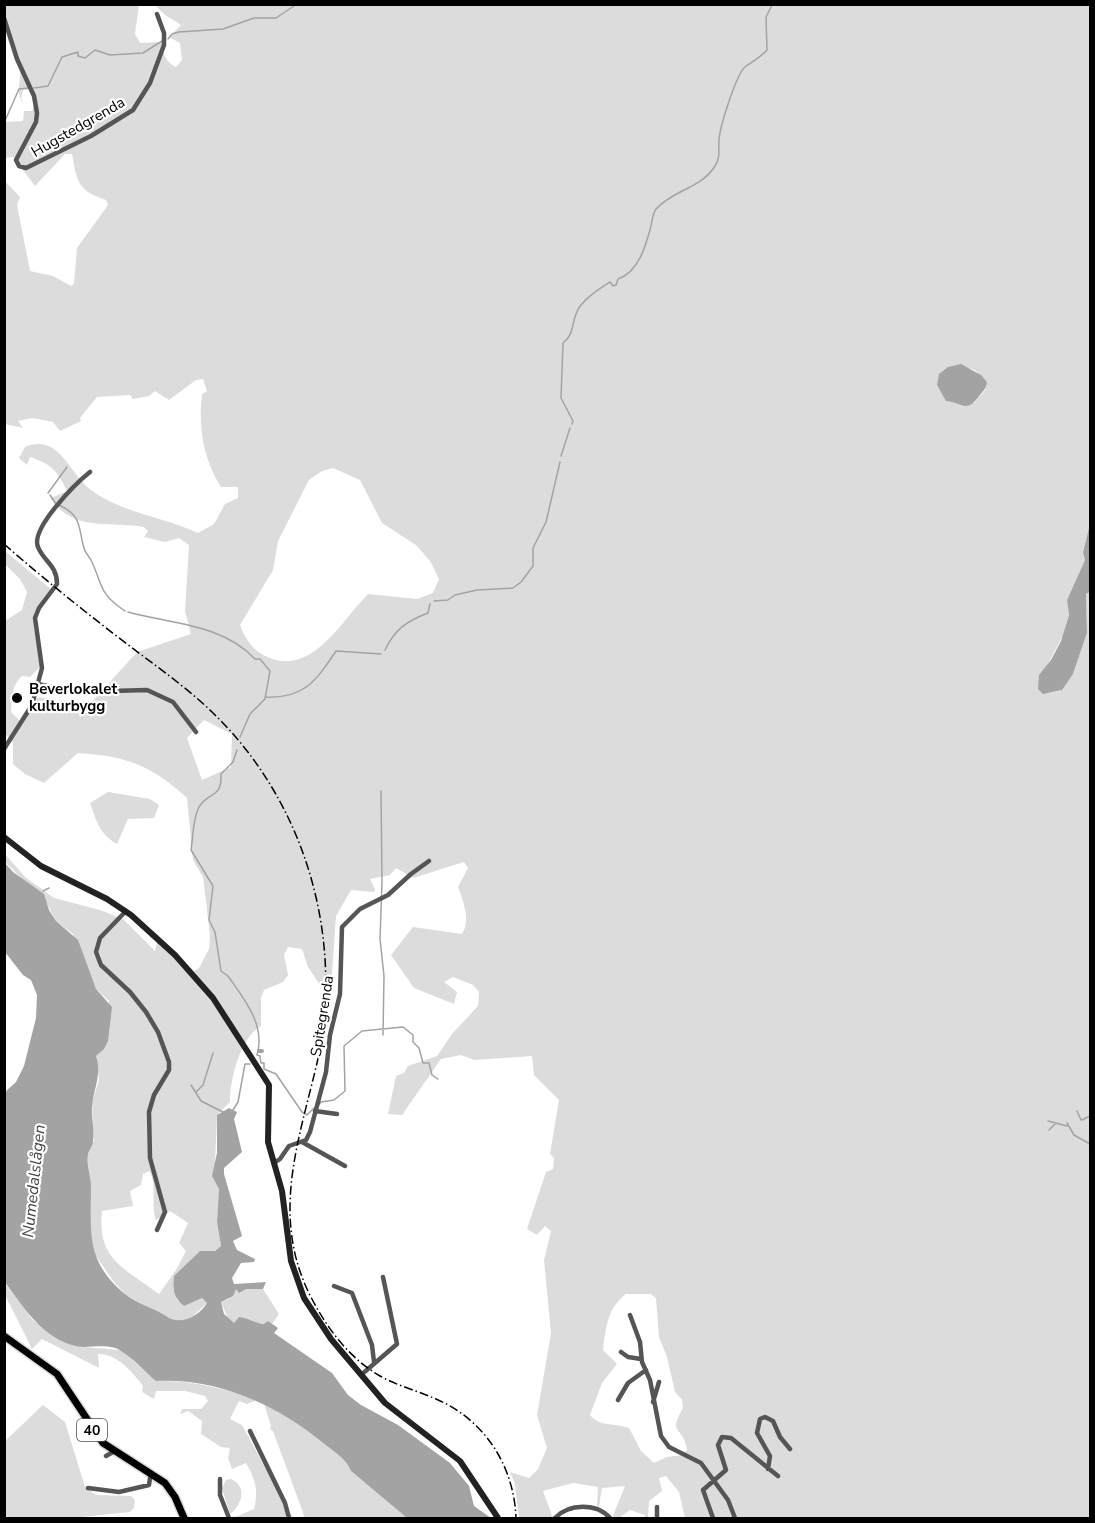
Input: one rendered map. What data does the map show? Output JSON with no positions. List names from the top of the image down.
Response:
{
  "streets": {
    "main road": ["40"],
    "street": ["Hugstedgrenda", "Spitegrenda"]
  },
  "water": ["Numedalslågen"],
  "places": ["Beverlokalet kulturbygg"]
}
